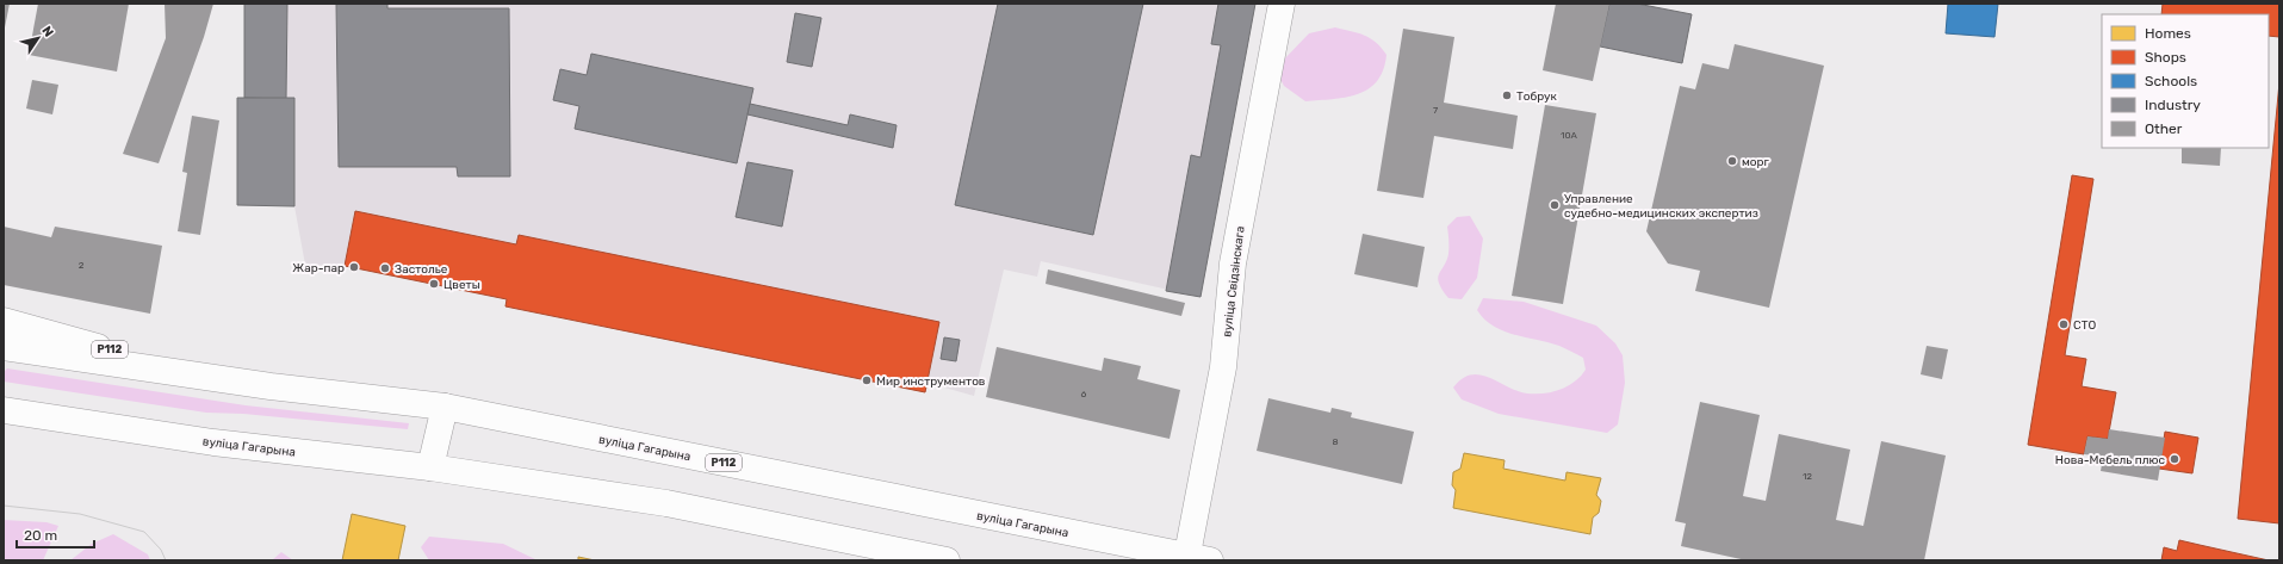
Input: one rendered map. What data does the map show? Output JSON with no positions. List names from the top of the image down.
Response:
{
  "streets": {
    "main road": ["вуліца Свідзінскага", "Р112", "вуліца Гагарына"]
  },
  "crossings": [
    ["вуліца Свідзінскага", "вуліца Гагарына"]
  ],
  "places": [
    "Тобрук",
    "морг",
    "Управление судебно-медицинских экспертиз",
    "Жар-пар",
    "Застолье",
    "Цветы",
    "СТО",
    "Мир инструментов",
    "Нова-Мебель плюс"
  ],
  "house_numbers": [
    "7",
    "10А",
    "2",
    "6",
    "8",
    "12"
  ],
  "legend": [
    "Homes",
    "Shops",
    "Schools",
    "Industry",
    "Other"
  ],
  "scale_bar": "20 m",
  "north": "top right"
}
